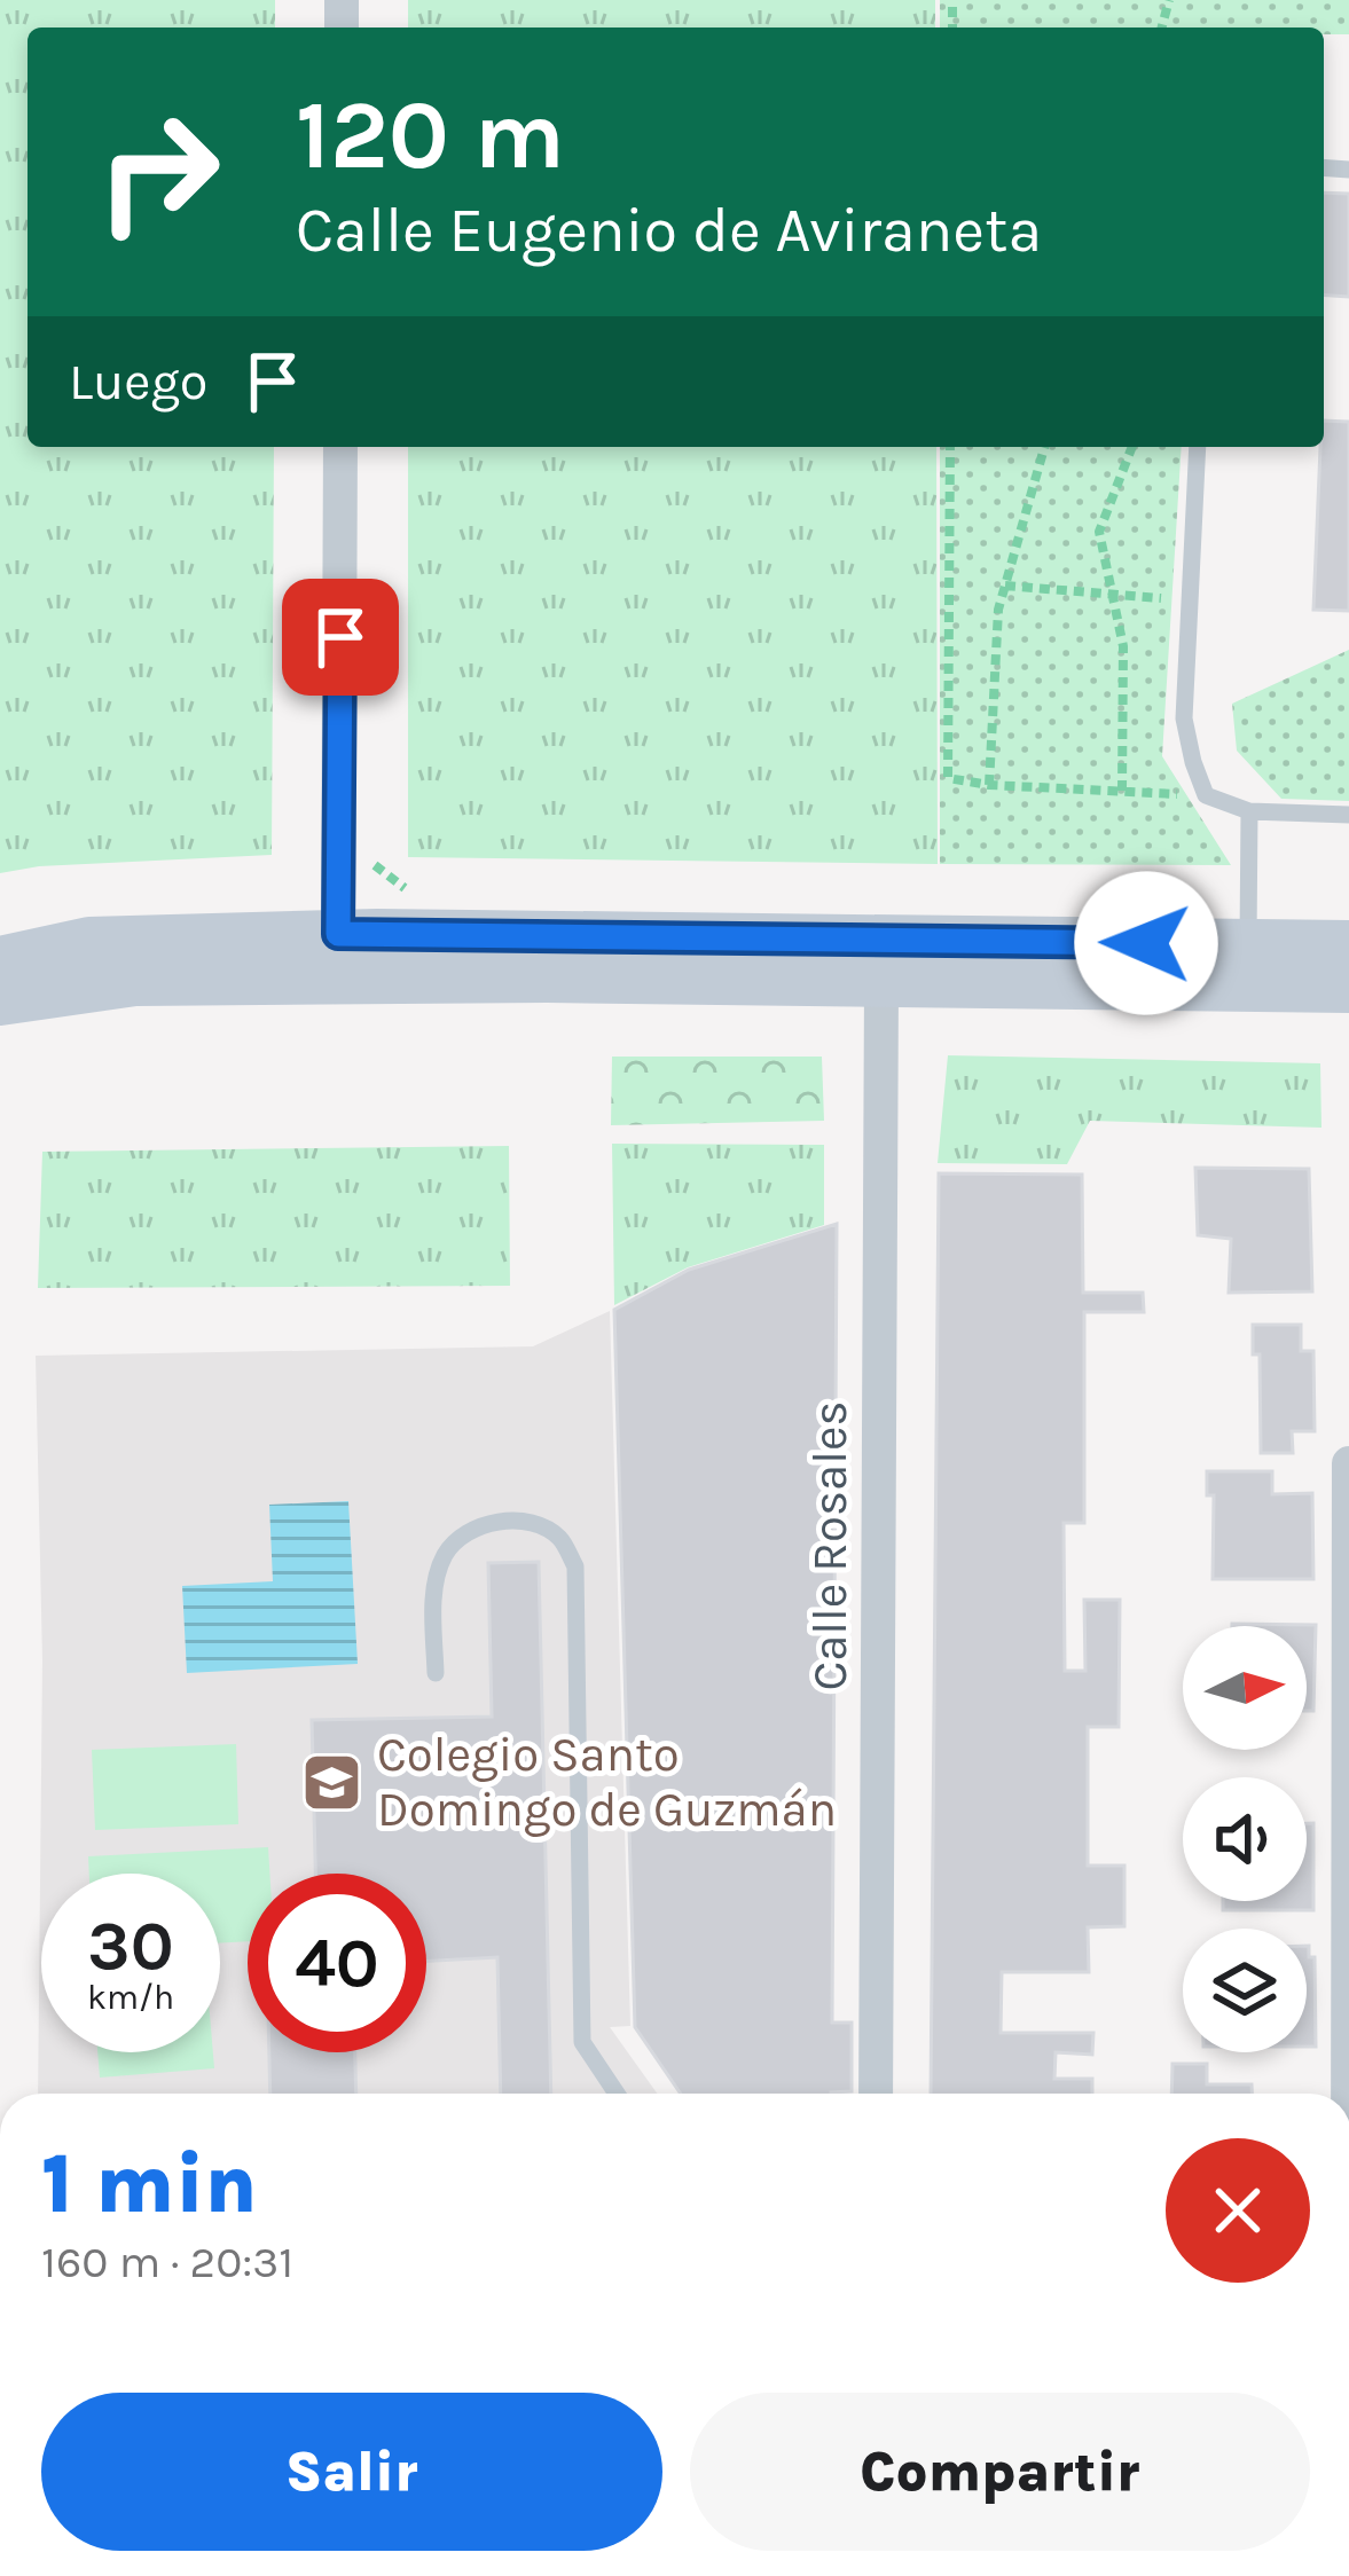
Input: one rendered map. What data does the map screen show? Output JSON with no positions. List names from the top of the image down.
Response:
{
  "streets": {
    "street": ["Calle Rosales"]
  },
  "places": {
    "school or university": ["Colegio Santo Domingo de Guzmán"]
  },
  "north": "right",
  "page": {
    "turn": ["120 m", "Calle Eugenio de Aviraneta"],
    "then": "Luego",
    "speed": "30 km/h",
    "limit": "40",
    "heading": ["1 min", "160 m · 20:31"],
    "buttons": ["Salir", "Compartir"]
  }
}
